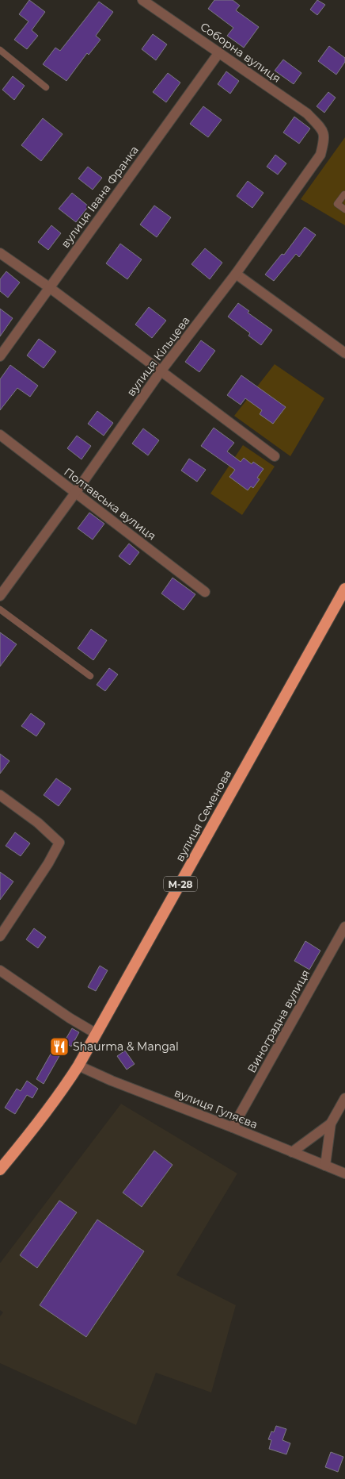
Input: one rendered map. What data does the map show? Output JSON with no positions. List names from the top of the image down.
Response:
{
  "streets": {
    "highway": ["вулиця Семенова", "М-28"],
    "street": [
      "Соборна вулиця",
      "вулиця Івана Франка",
      "вулиця Кільцева",
      "Полтавська вулиця",
      "Виноградна вулиця",
      "вулиця Гуляєва"
    ]
  },
  "crossings": [
    ["Соборна вулиця", "вулиця Івана Франка"],
    ["Соборна вулиця", "вулиця Кільцева"],
    ["вулиця Кільцева", "Полтавська вулиця"],
    ["вулиця Семенова", "вулиця Гуляєва"],
    ["Виноградна вулиця", "вулиця Гуляєва"]
  ],
  "places": {
    "restaurant": ["Shaurma & Mangal"]
  }
}
